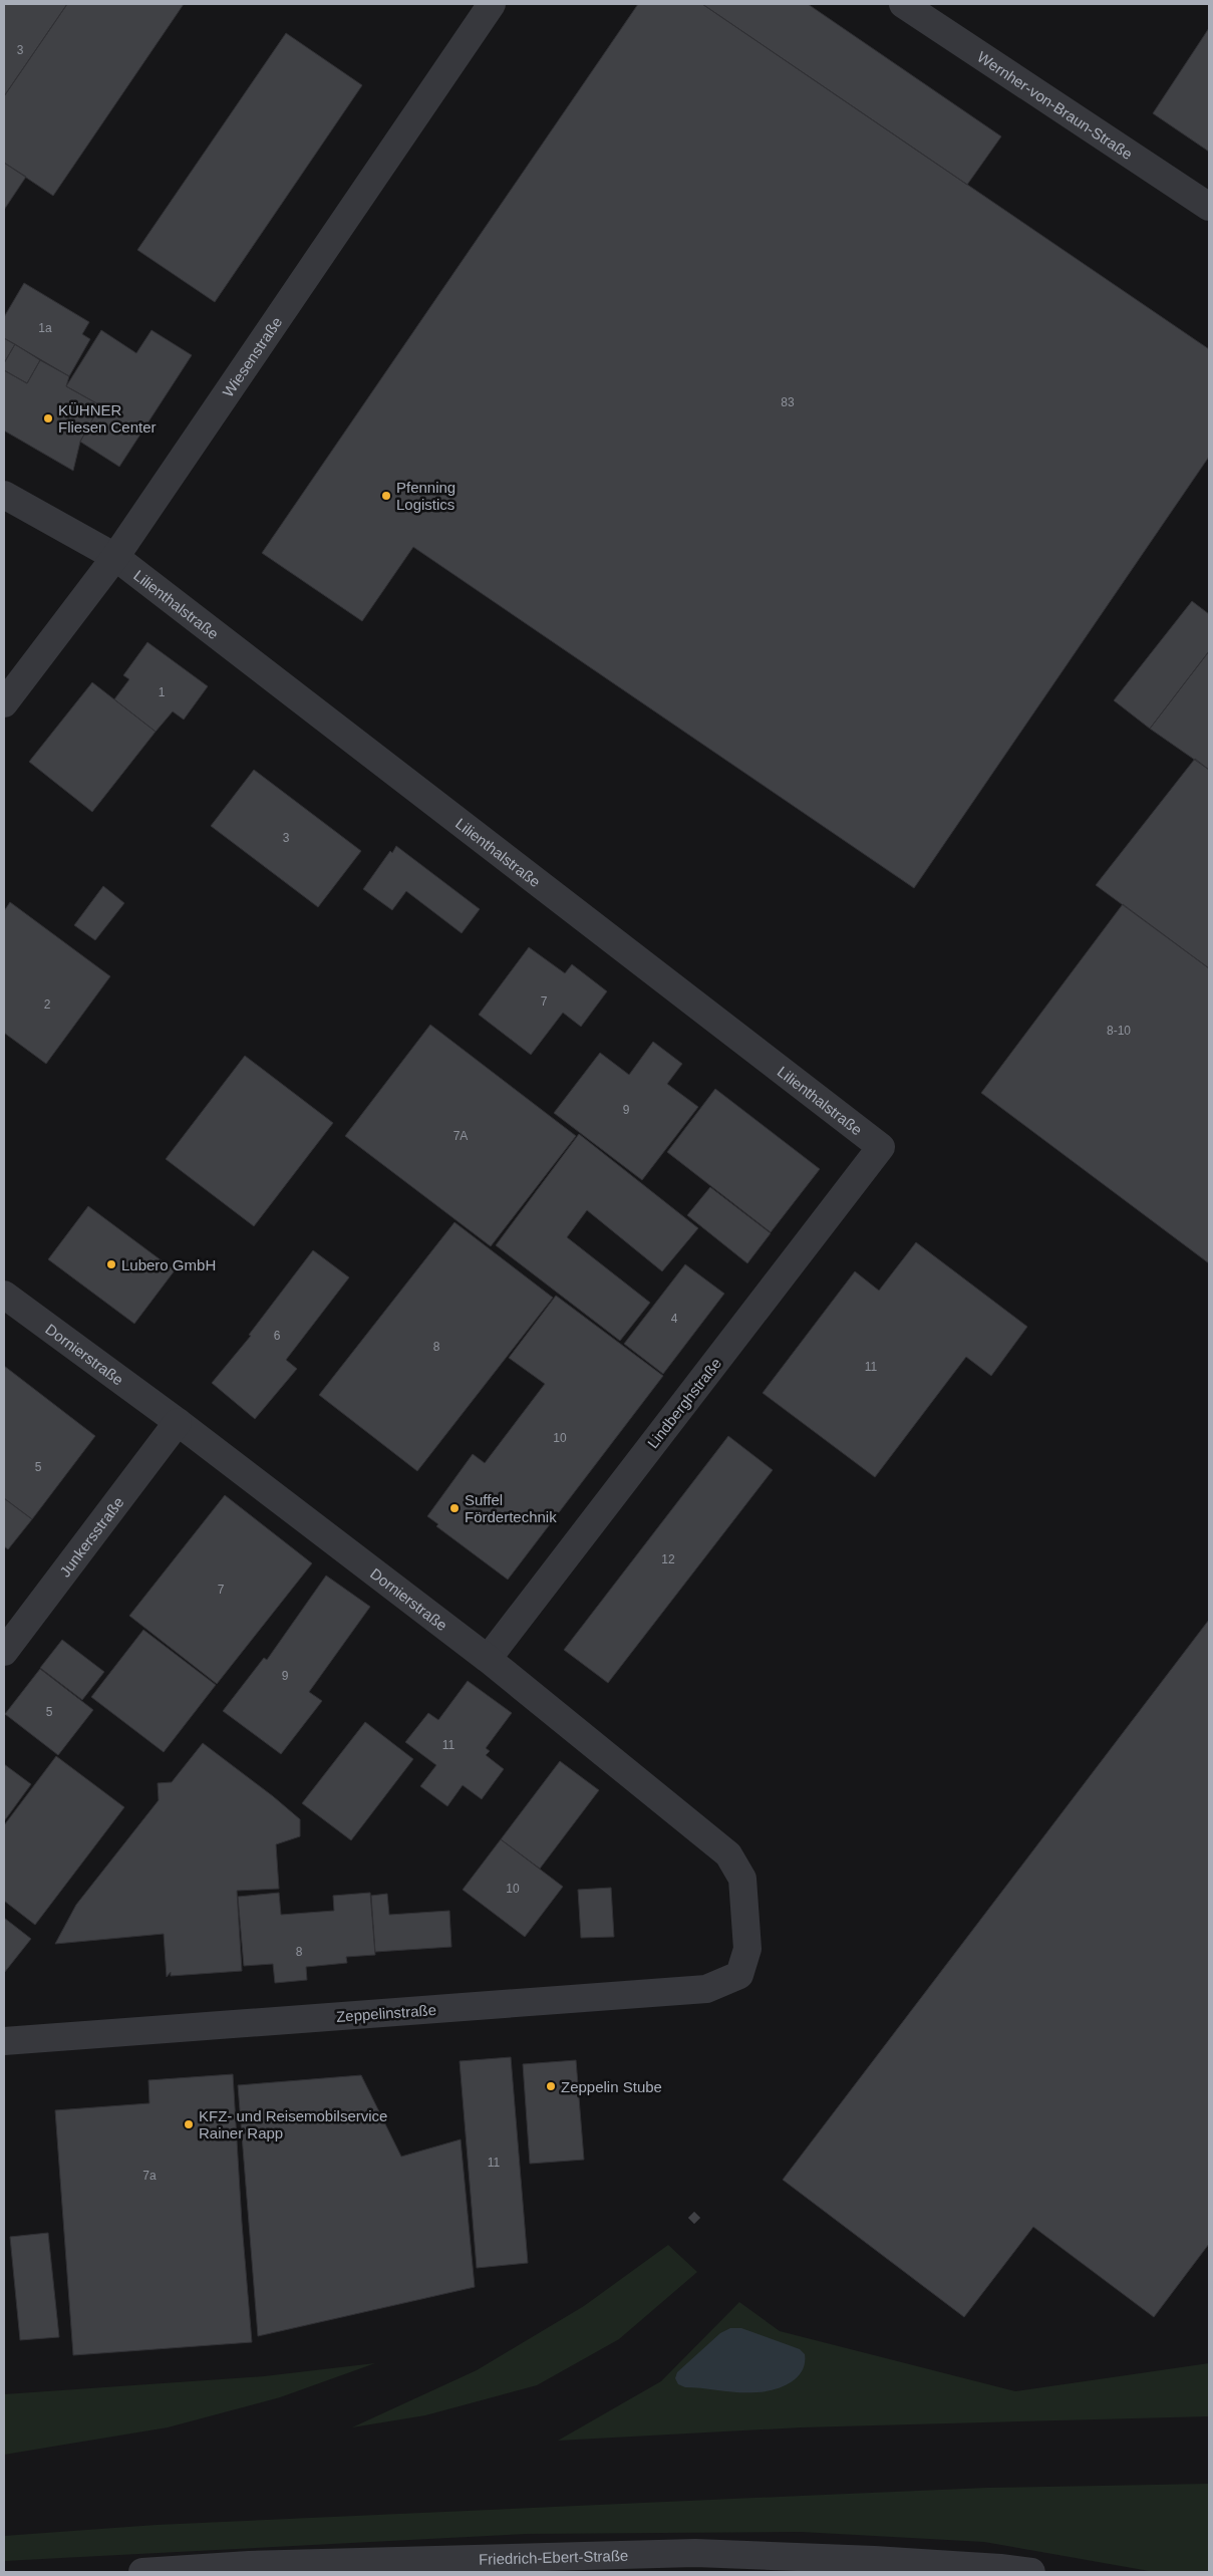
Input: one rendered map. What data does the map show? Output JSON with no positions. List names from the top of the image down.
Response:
{
  "streets": {
    "street": [
      "Wernher-von-Braun-Straße",
      "Wiesenstraße",
      "Lilienthalstraße",
      "Dornierstraße",
      "Lindberghstraße",
      "Junkersstraße",
      "Zeppelinstraße",
      "Friedrich-Ebert-Straße"
    ]
  },
  "crossings": [
    ["Wiesenstraße", "Lilienthalstraße"],
    ["Lilienthalstraße", "Lindberghstraße"],
    ["Dornierstraße", "Lindberghstraße"],
    ["Dornierstraße", "Junkersstraße"],
    ["Dornierstraße", "Zeppelinstraße"]
  ],
  "places": [
    "KÜHNER Fliesen Center",
    "Pfenning Logistics",
    "Lubero GmbH",
    "Suffel Fördertechnik",
    "Zeppelin Stube",
    "KFZ- und Reisemobilservice Rainer Rapp"
  ],
  "house_numbers": [
    "3",
    "1a",
    "83",
    "1",
    "3",
    "7",
    "2",
    "8-10",
    "9",
    "7A",
    "4",
    "6",
    "8",
    "11",
    "10",
    "5",
    "12",
    "7",
    "9",
    "5",
    "11",
    "10",
    "8",
    "11",
    "7a"
  ]
}
